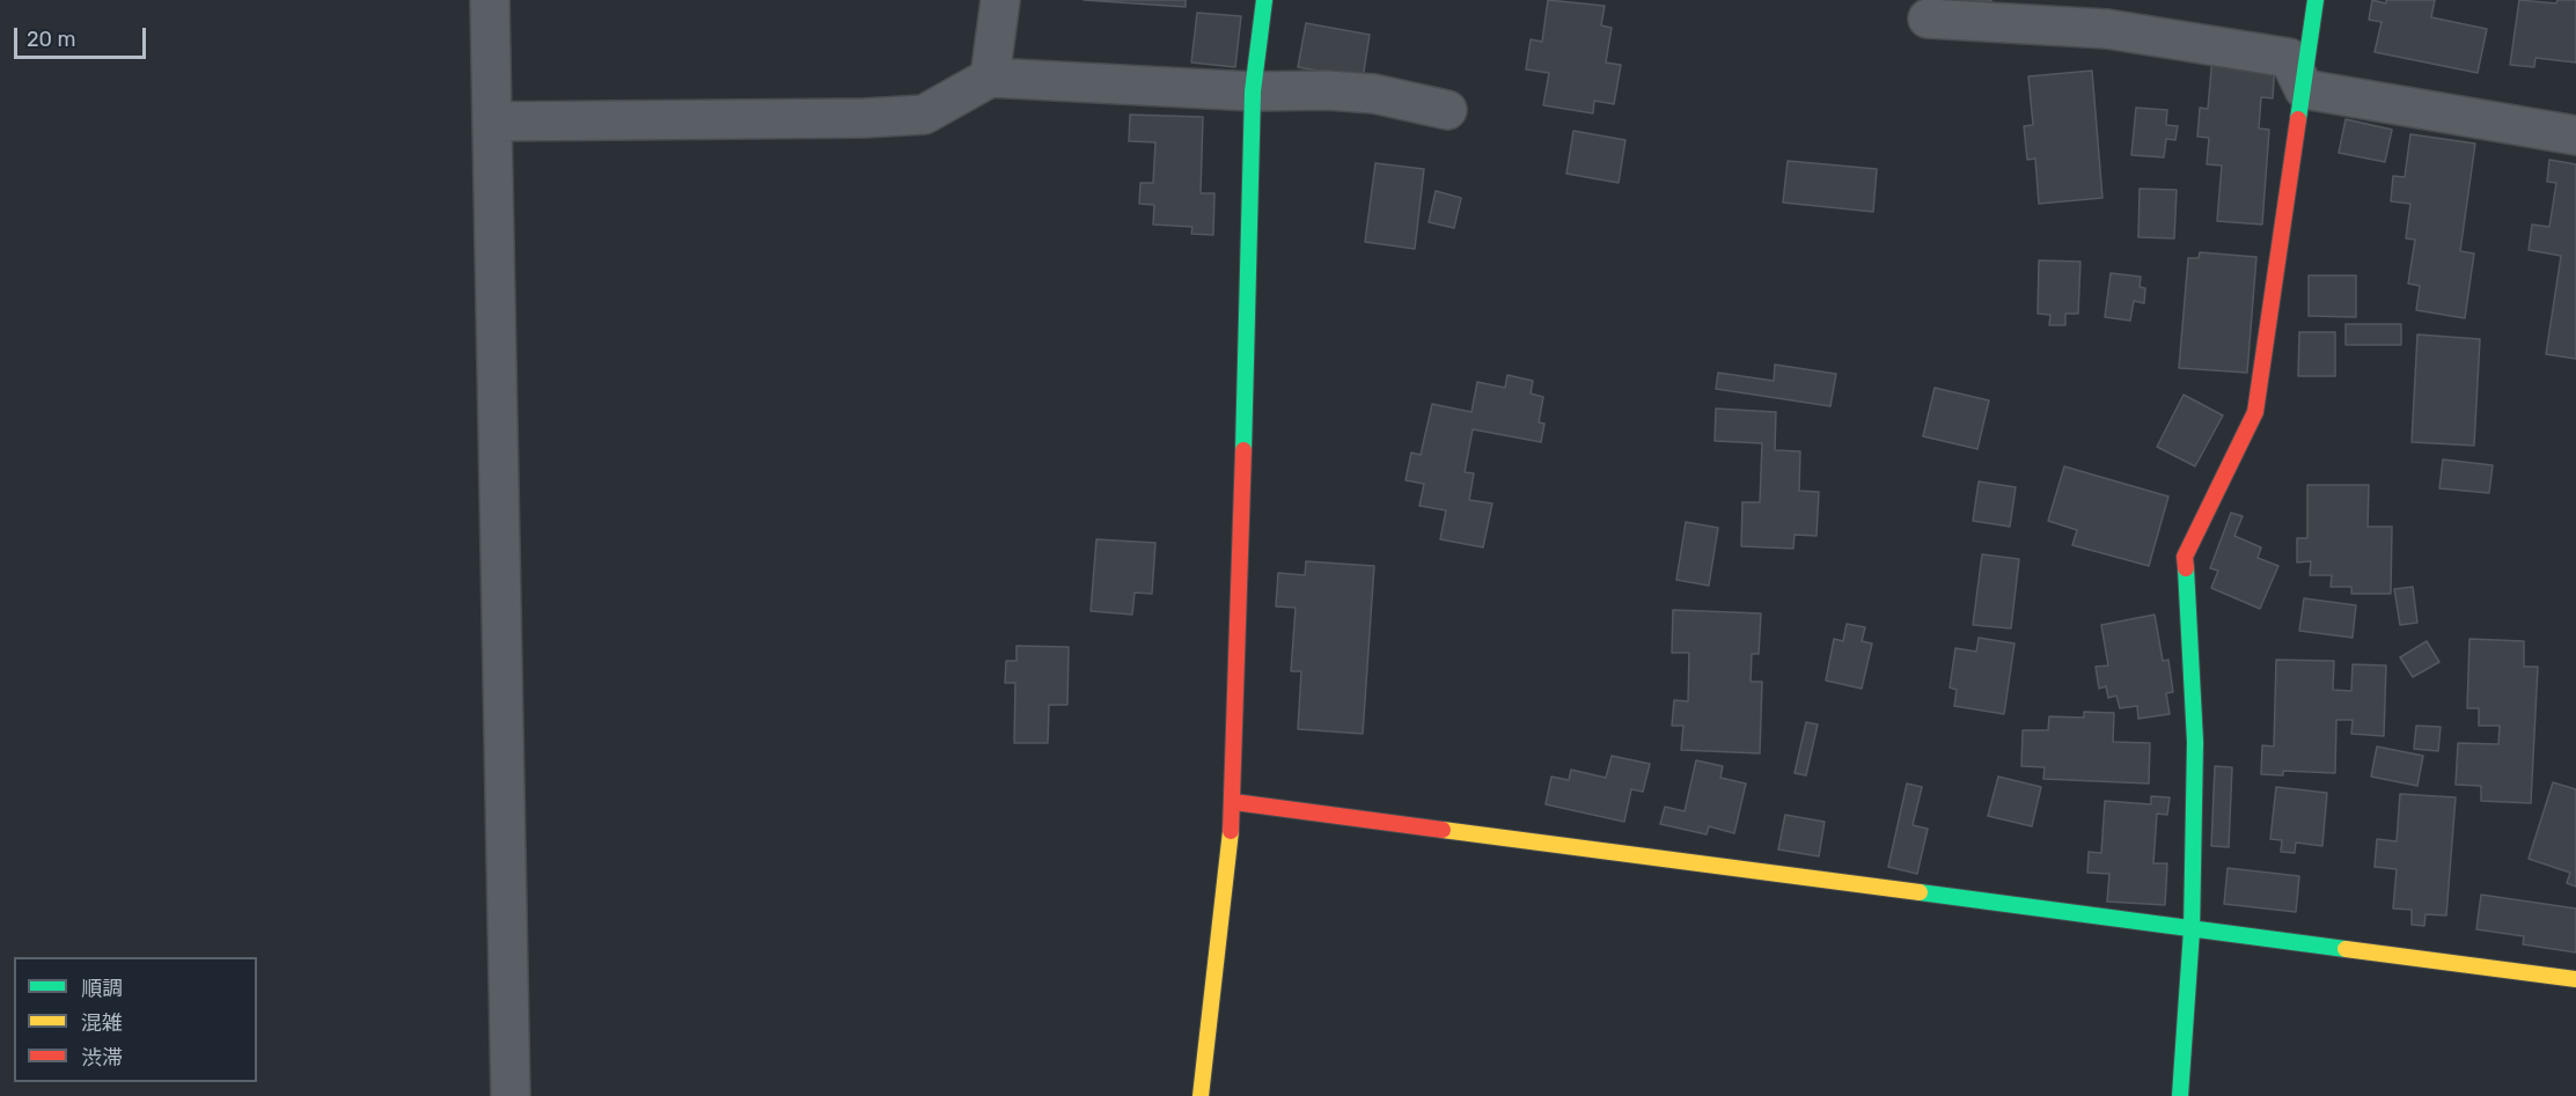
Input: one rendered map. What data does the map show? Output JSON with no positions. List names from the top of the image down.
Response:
{
  "legend": ["順調", "混雑", "渋滞"],
  "scale_bar": "20 m"
}
